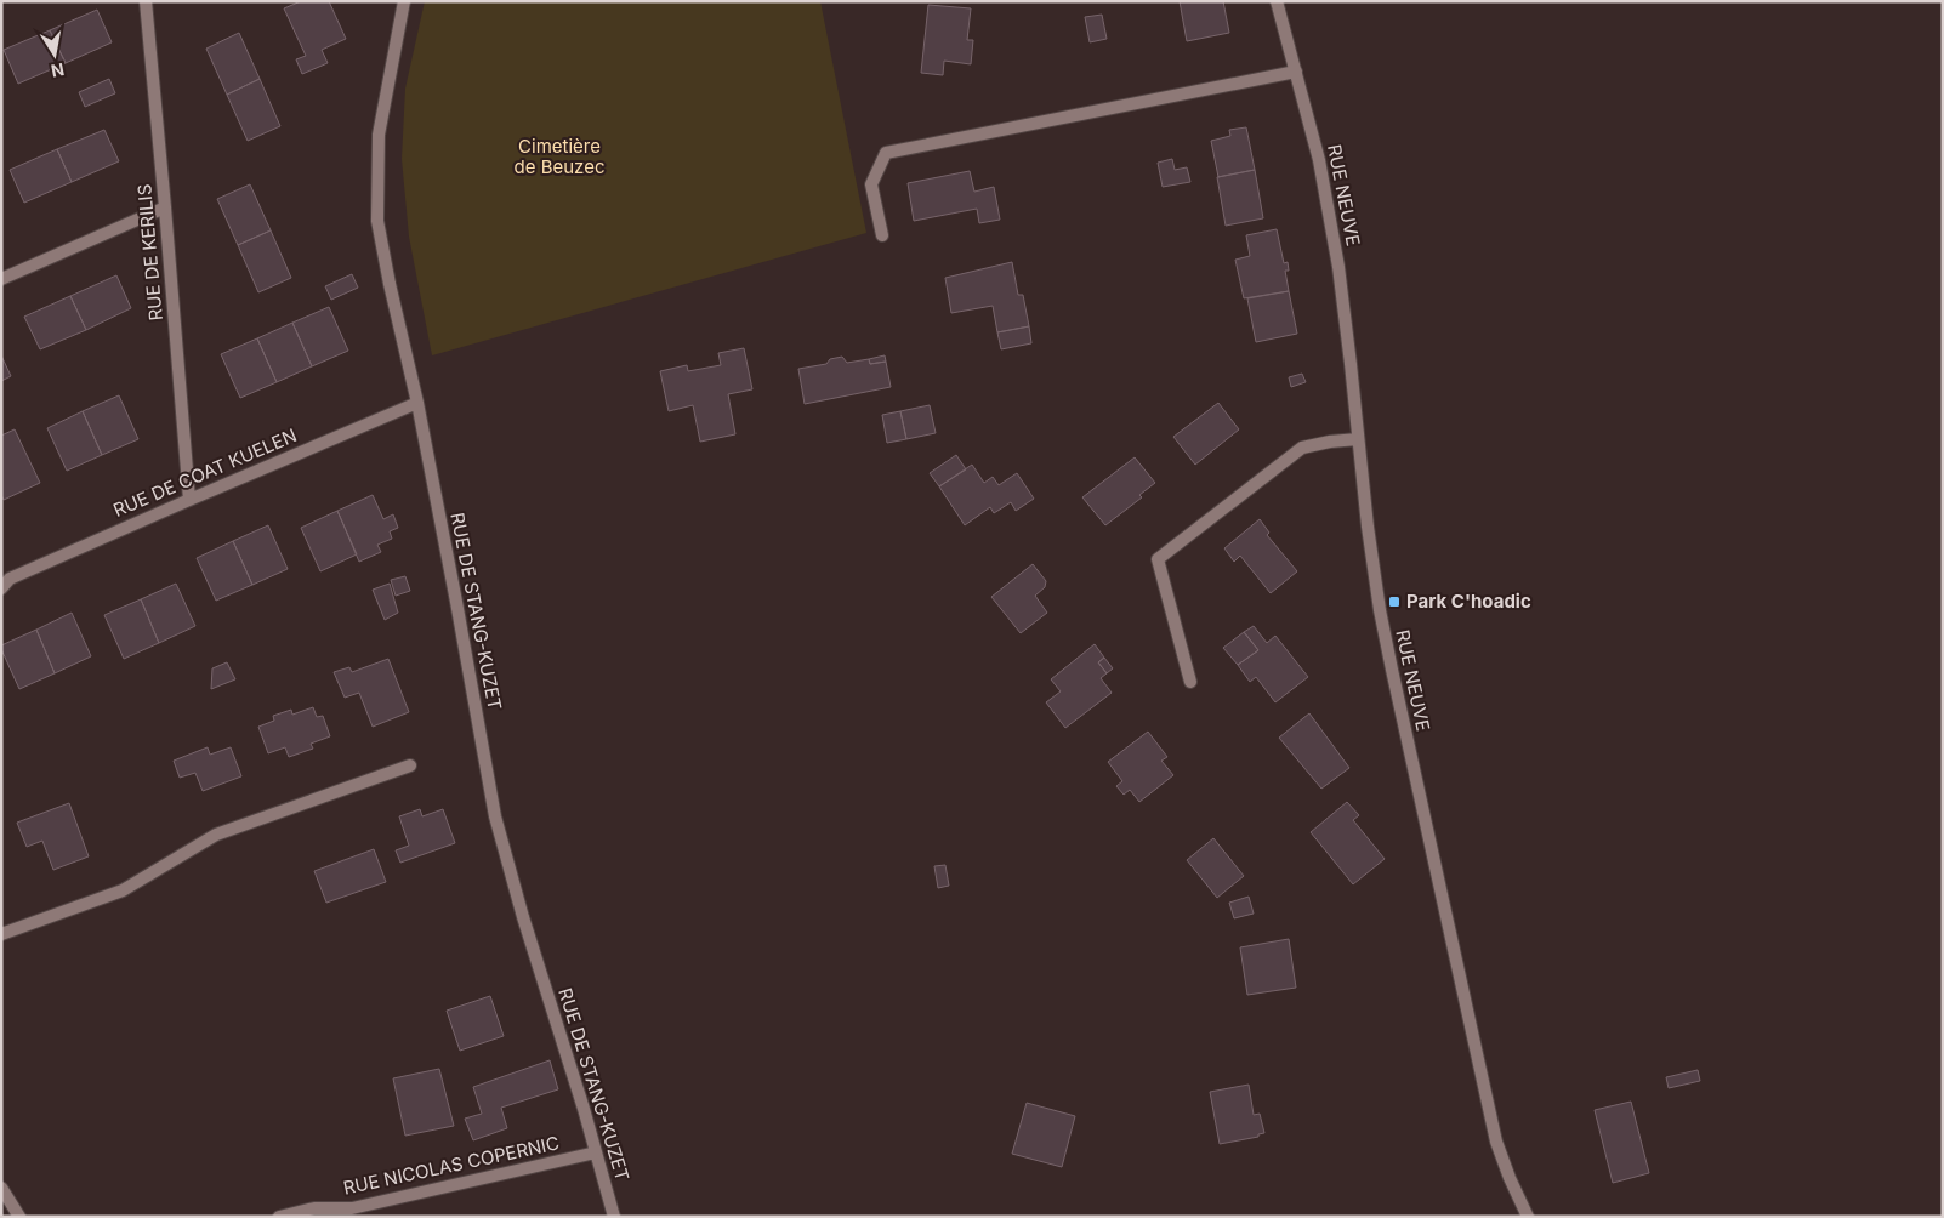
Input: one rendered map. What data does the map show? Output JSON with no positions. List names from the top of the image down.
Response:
{
  "streets": {
    "street": [
      "RUE NEUVE",
      "RUE DE KERILIS",
      "RUE DE COAT KUELEN",
      "RUE DE STANG-KUZET",
      "RUE NICOLAS COPERNIC"
    ]
  },
  "crossings": [
    ["RUE DE KERILIS", "RUE DE COAT KUELEN"],
    ["RUE DE COAT KUELEN", "RUE DE STANG-KUZET"],
    ["RUE DE STANG-KUZET", "RUE NICOLAS COPERNIC"]
  ],
  "parks": ["Cimetière de Beuzec"],
  "places": {
    "transit": ["Park C'hoadic"]
  },
  "north": "bottom"
}
